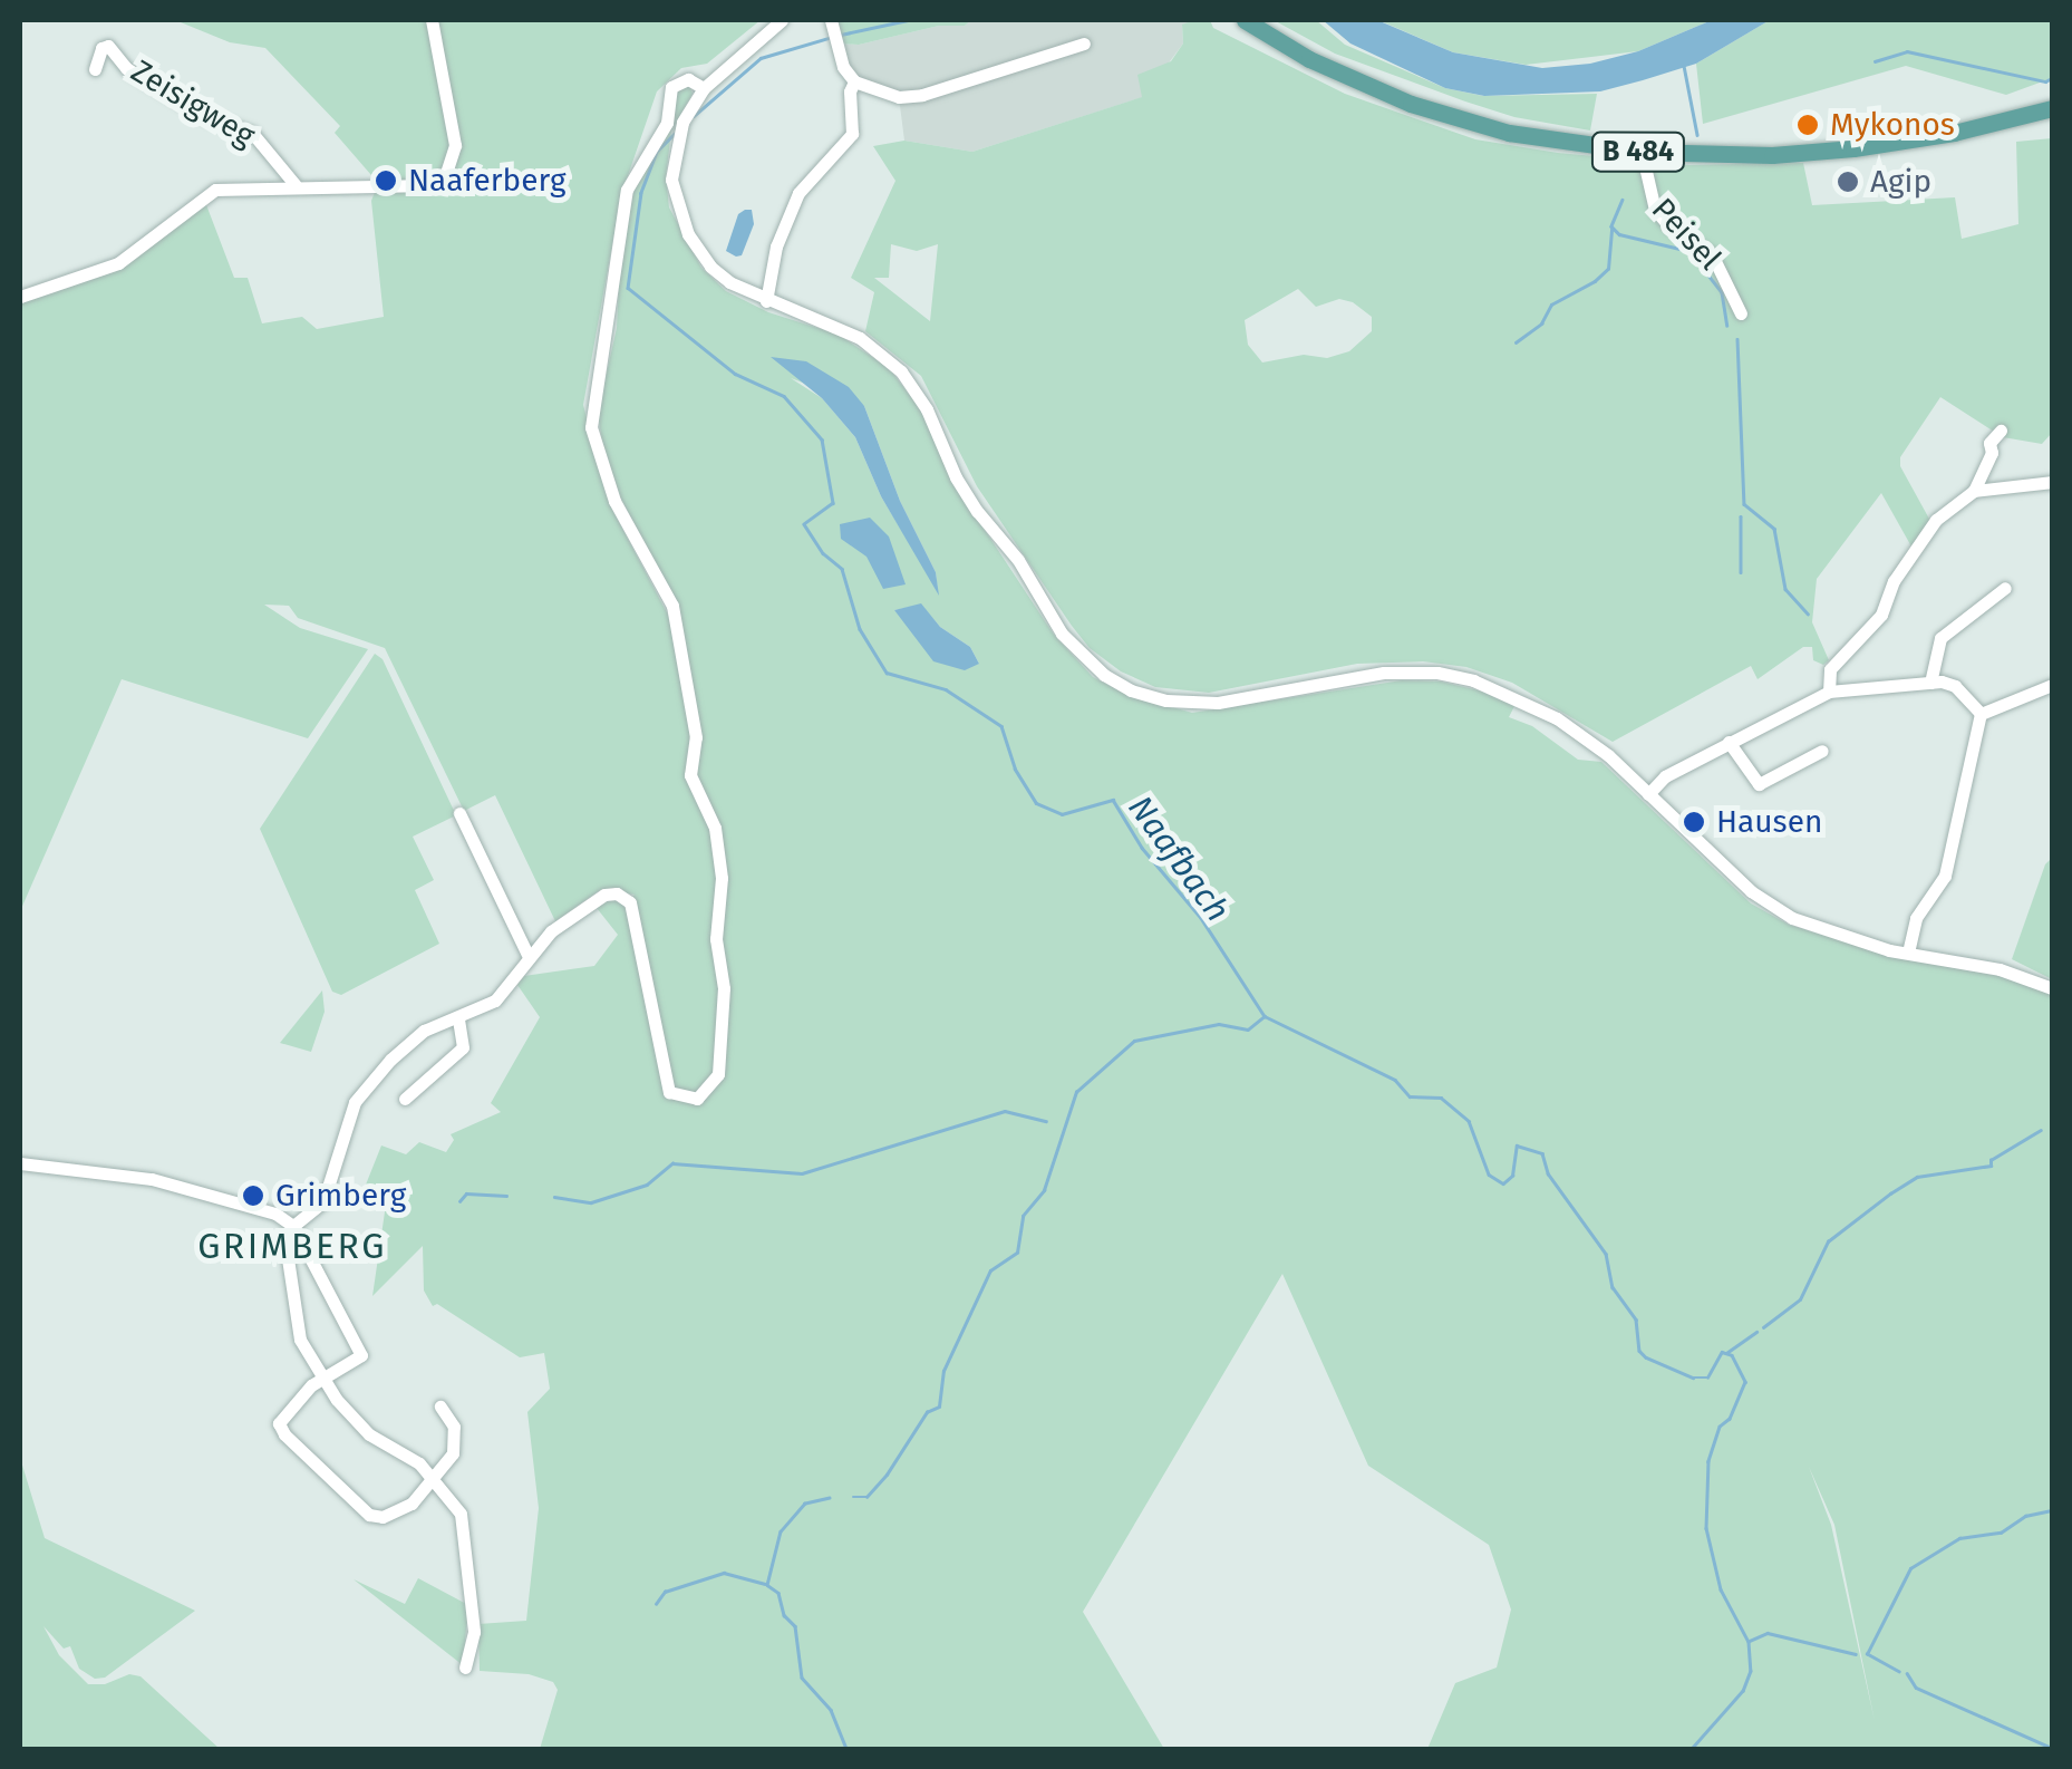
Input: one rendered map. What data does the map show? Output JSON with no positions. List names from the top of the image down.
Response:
{
  "streets": {
    "main road": ["B 484"],
    "street": ["Zeisigweg", "Peisel"]
  },
  "crossings": [
    ["B 484", "Peisel"]
  ],
  "districts": ["GRIMBERG"],
  "water": ["Naafbach"],
  "places": [
    "Mykonos",
    "Naaferberg",
    "Agip",
    "Hausen",
    "Grimberg"
  ]
}
